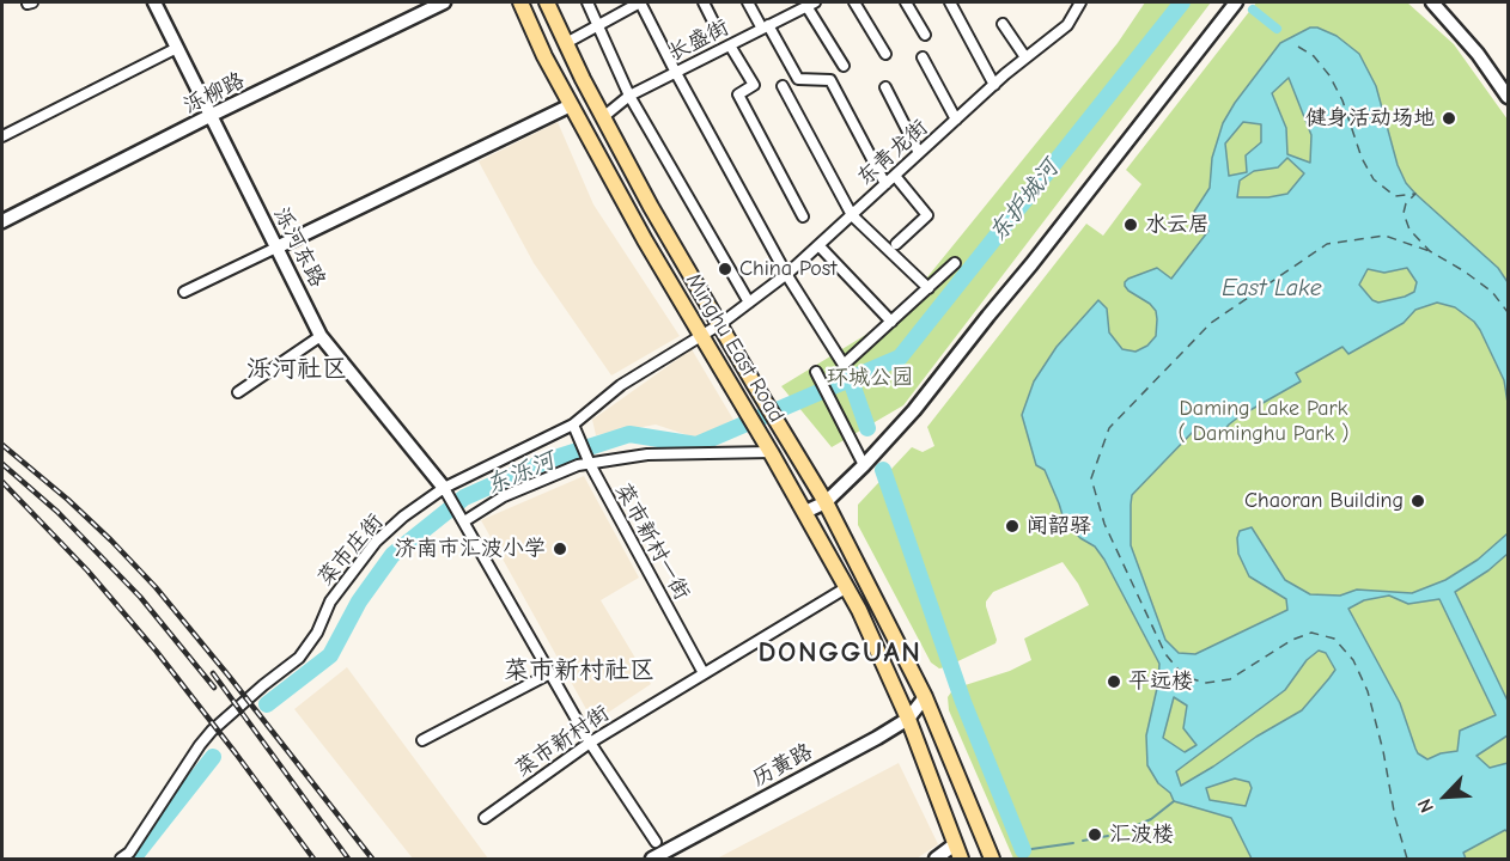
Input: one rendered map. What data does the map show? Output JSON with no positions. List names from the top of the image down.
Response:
{
  "streets": {
    "main road": [
      "泺柳路",
      "泺河东路",
      "Minghu East Road",
      "历黄路"
    ],
    "street": [
      "长盛街",
      "东青龙街",
      "菜市新村一街",
      "菜市庄街",
      "菜市新村街"
    ]
  },
  "crossings": [
    ["长盛街", "Minghu East Road"],
    ["泺柳路", "泺河东路"],
    ["东青龙街", "Minghu East Road"],
    ["东青龙街", "菜市庄街"],
    ["泺河东路", "菜市庄街"],
    ["Minghu East Road", "菜市庄街"],
    ["Minghu East Road", "菜市新村街"],
    ["Minghu East Road", "历黄路"],
    ["菜市新村一街", "菜市庄街"],
    ["菜市新村一街", "菜市新村街"]
  ],
  "districts": ["泺河社区", "DONGGUAN", "菜市新村社区"],
  "water": ["东护城河", "East Lake", "东泺河"],
  "parks": ["环城公园", "Daming Lake Park ( Daminghu Park )"],
  "places": [
    "健身活动场地",
    "水云居",
    "China Post",
    "Chaoran Building",
    "闻韶驿",
    "济南市汇波小学",
    "平远楼",
    "汇波楼"
  ],
  "north": "bottom left"
}
